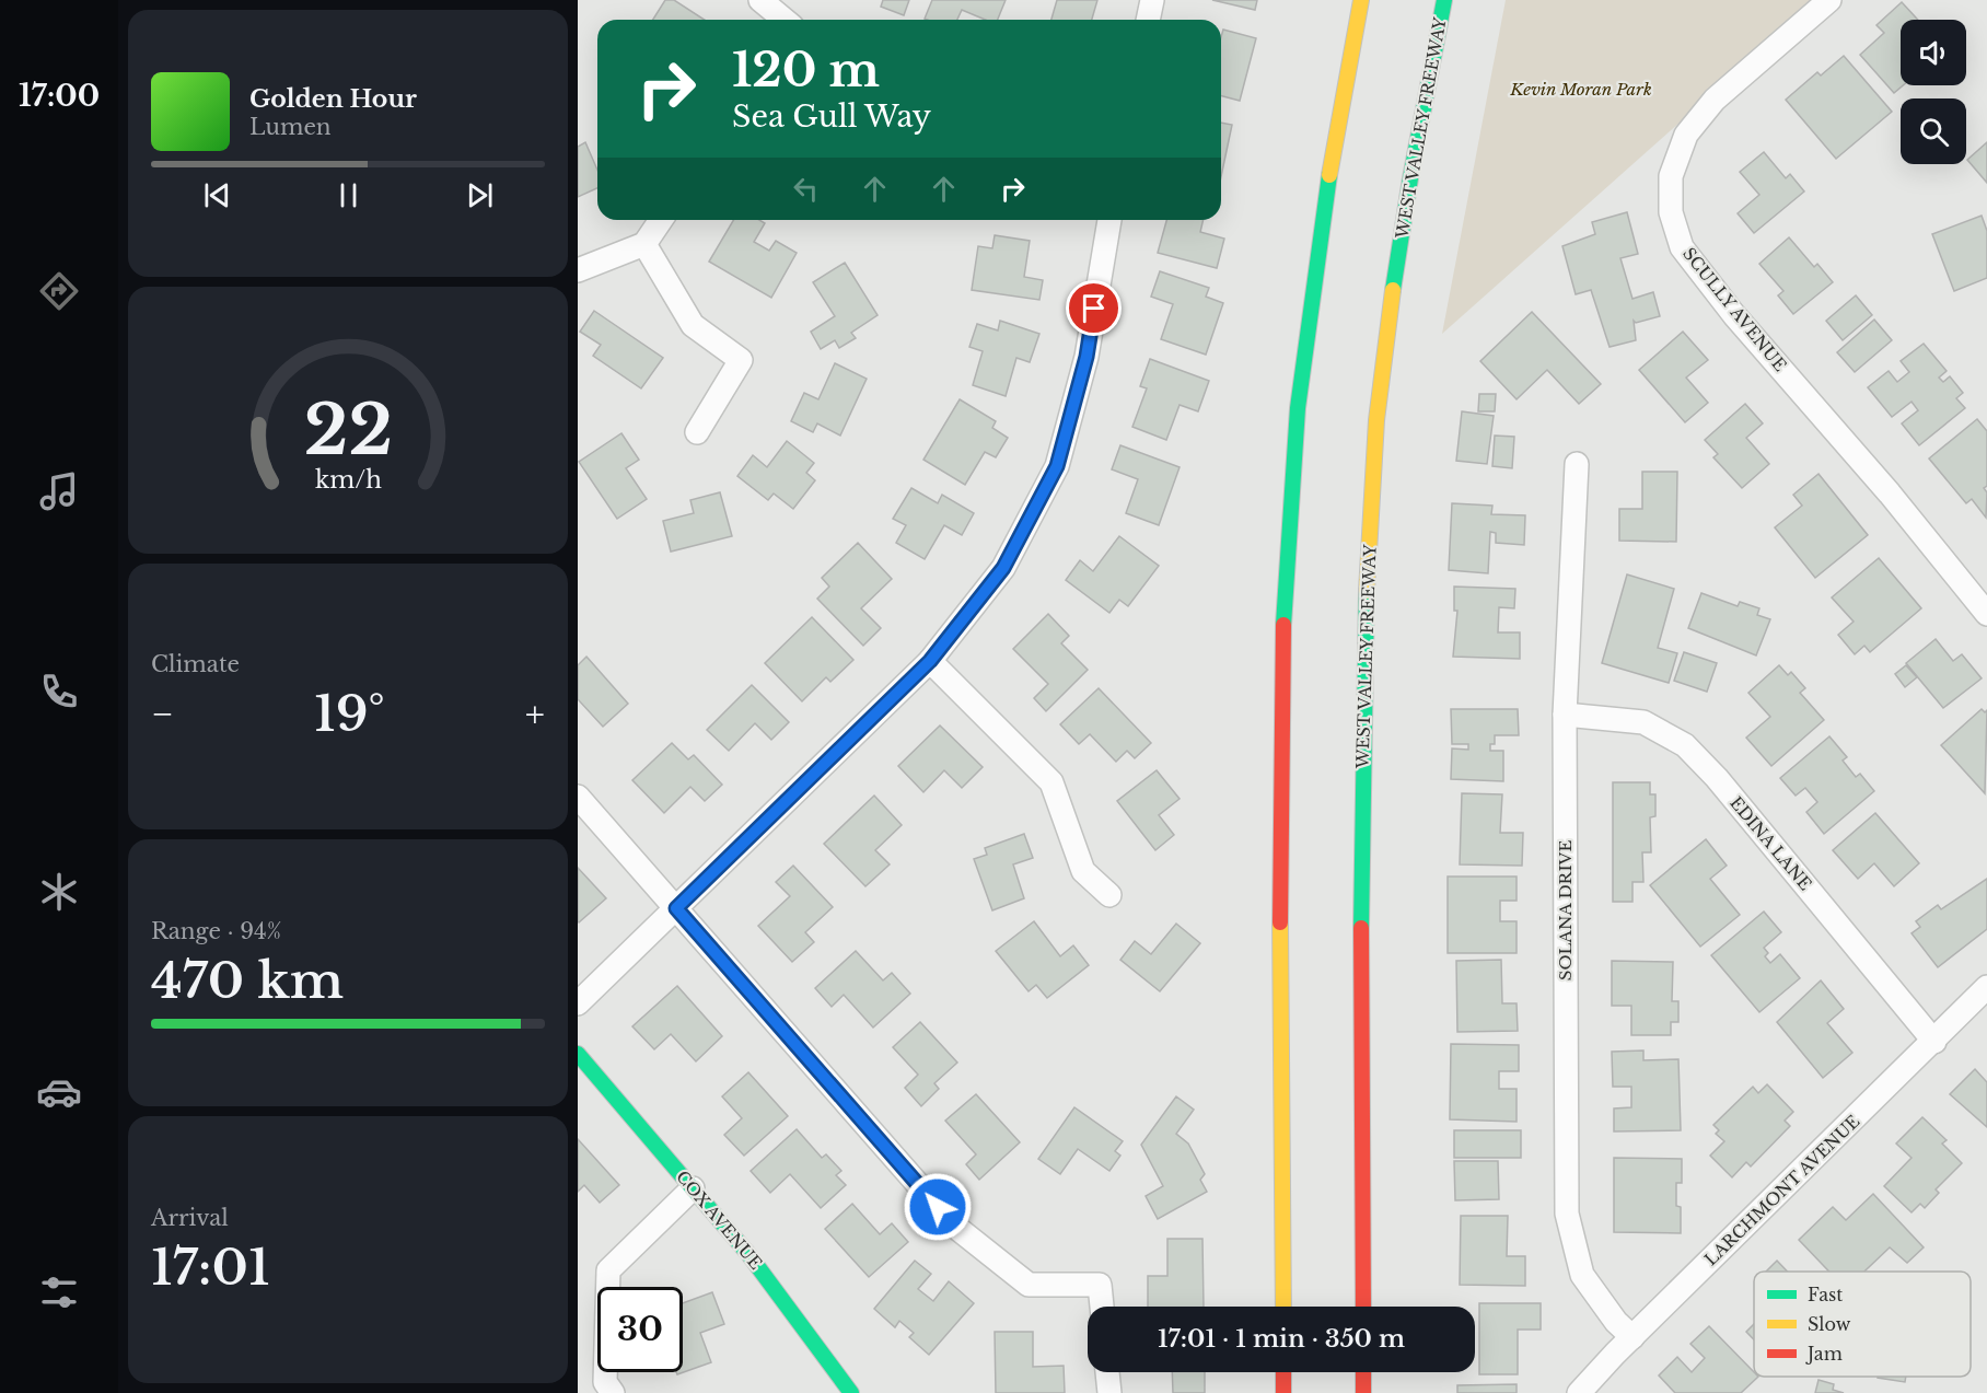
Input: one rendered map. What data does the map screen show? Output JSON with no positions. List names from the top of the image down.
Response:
{
  "streets": {
    "main road": ["WEST VALLEY FREEWAY", "COX AVENUE"],
    "street": [
      "SCULLY AVENUE",
      "EDINA LANE",
      "SOLANA DRIVE",
      "LARCHMONT AVENUE"
    ]
  },
  "crossings": [
    ["EDINA LANE", "SOLANA DRIVE"],
    ["EDINA LANE", "LARCHMONT AVENUE"],
    ["SOLANA DRIVE", "LARCHMONT AVENUE"]
  ],
  "parks": ["Kevin Moran Park"],
  "legend": ["Fast", "Slow", "Jam"],
  "page": {
    "tabs": "17:00",
    "turn": ["120 m", "Sea Gull Way"],
    "song": ["Golden Hour", "Lumen"],
    "tile": [
      "Climate",
      ["Range · 94%", "470 km"],
      ["Arrival", "17:01"]
    ],
    "heat": ["−", "19°", "+"],
    "limit": "30",
    "trip": "17:01 · 1 min · 350 m",
    "gauge": ["22", "km/h"]
  }
}
